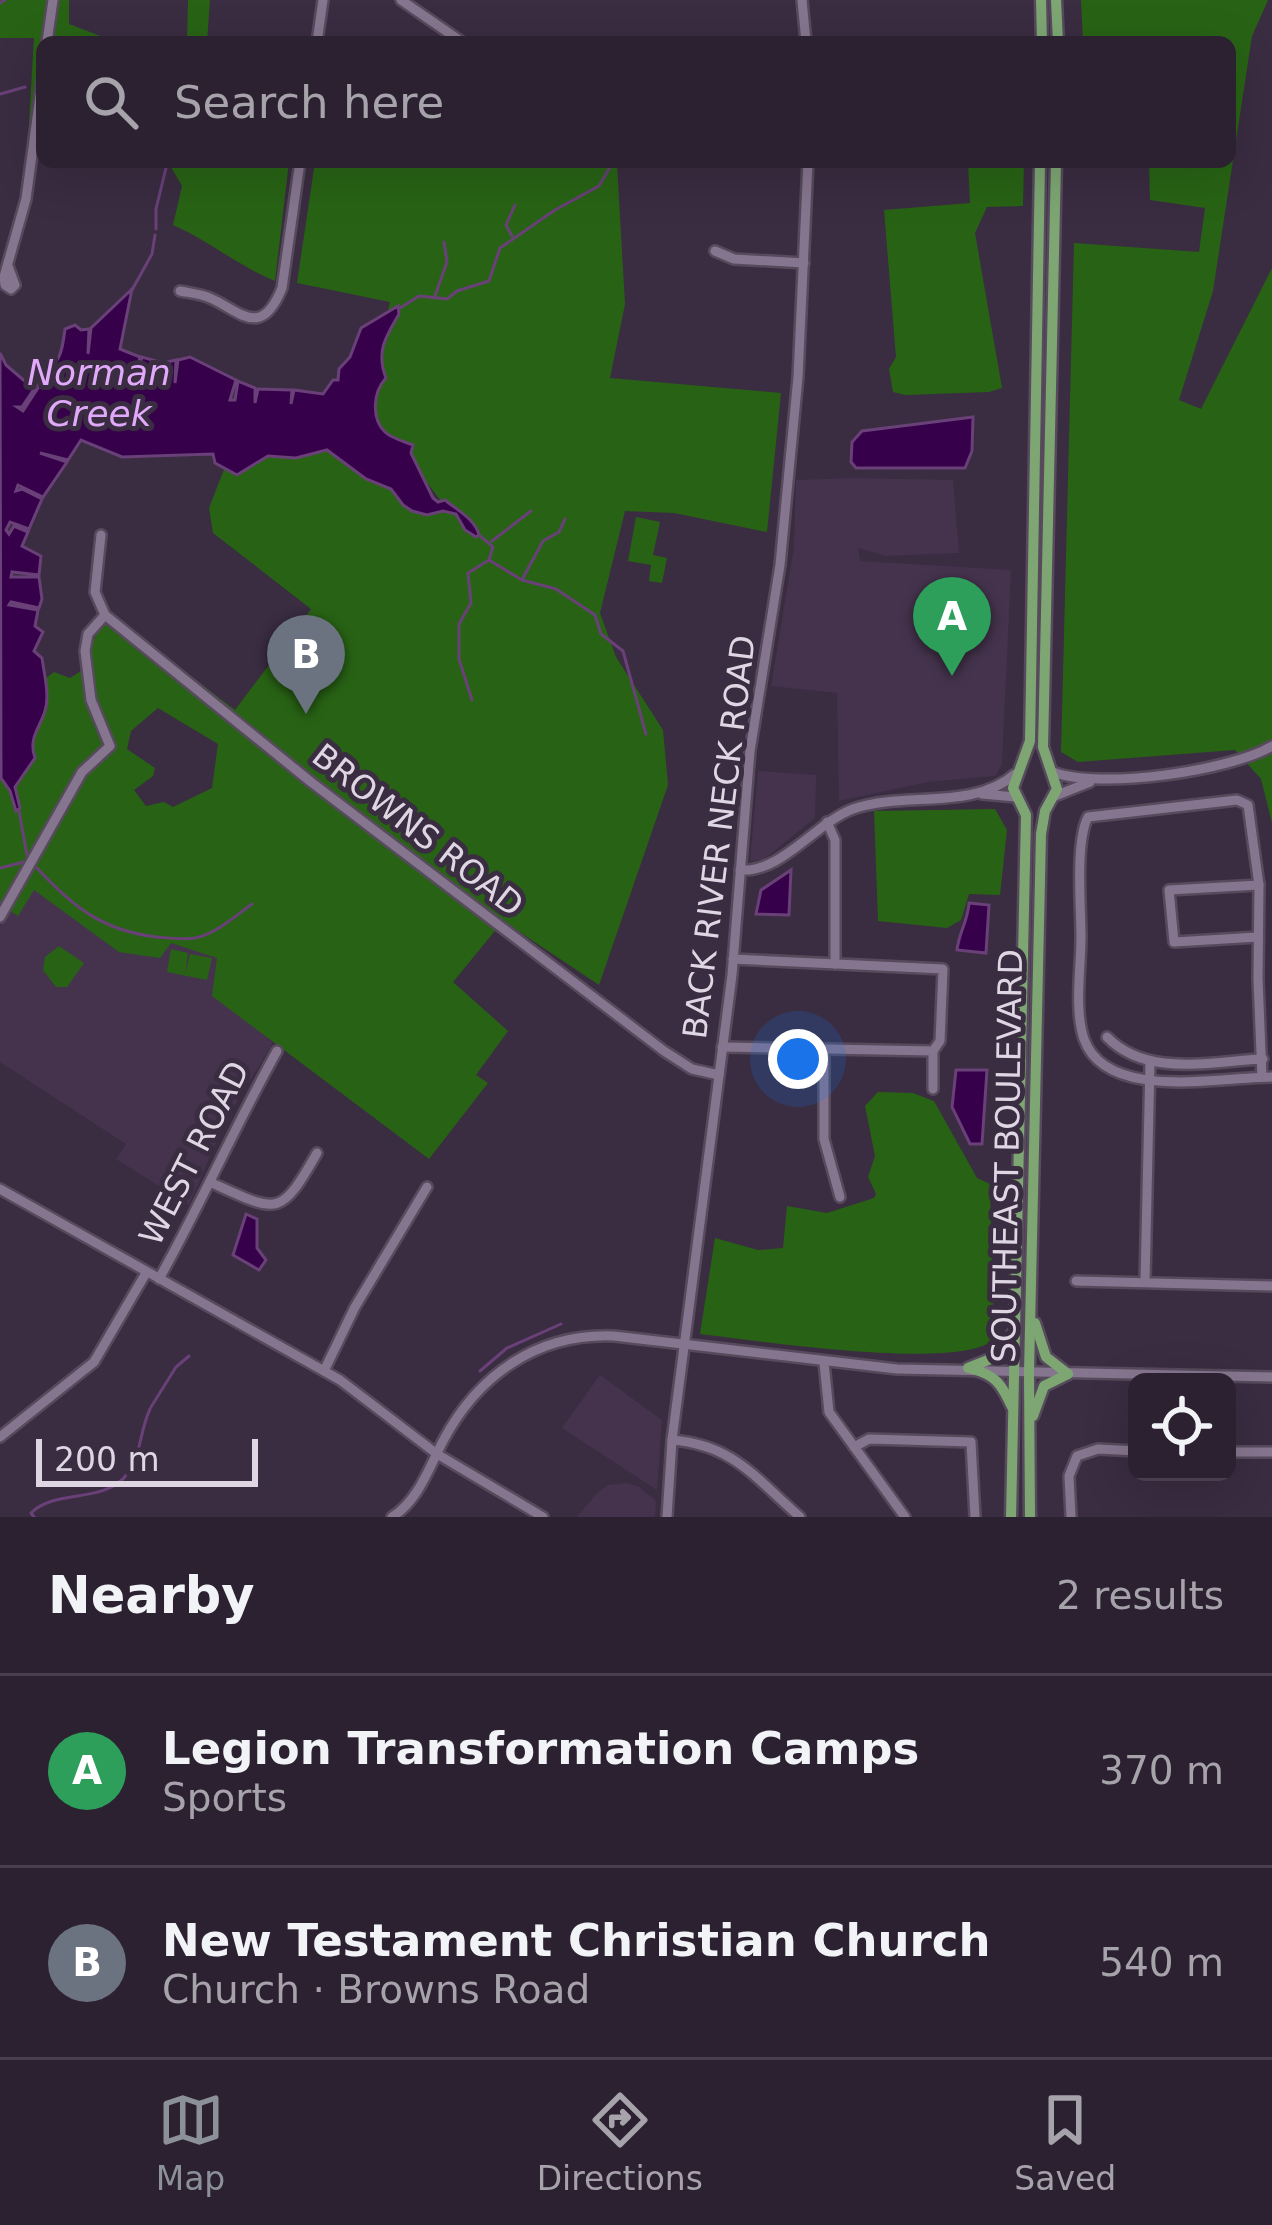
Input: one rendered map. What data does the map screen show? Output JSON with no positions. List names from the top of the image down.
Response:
{
  "streets": {
    "main road": ["SOUTHEAST BOULEVARD"],
    "street": ["BROWNS ROAD", "BACK RIVER NECK ROAD", "WEST ROAD"]
  },
  "crossings": [
    ["BROWNS ROAD", "BACK RIVER NECK ROAD"]
  ],
  "water": ["Norman Creek"],
  "scale_bar": "200 m",
  "page": {
    "search": "Search here",
    "pins": ["A", "B"],
    "scale": "200 m",
    "heading": ["Nearby", "2 results"],
    "list": [
      {
        "mark": "A",
        "name": "Legion Transformation Camps",
        "note": "Sports",
        "value": "370 m"
      },
      {
        "mark": "B",
        "name": "New Testament Christian Church",
        "note": "Church · Browns Road",
        "value": "540 m"
      }
    ],
    "nav": ["Map", "Directions", "Saved"]
  }
}
